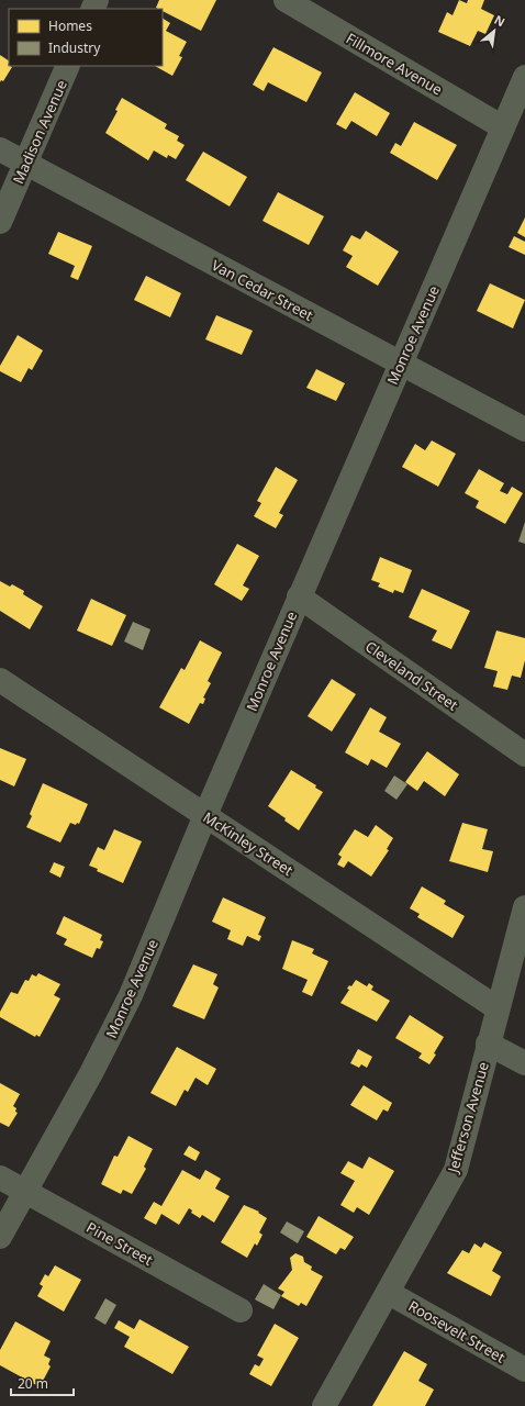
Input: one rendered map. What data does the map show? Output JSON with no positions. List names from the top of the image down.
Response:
{
  "streets": {
    "street": [
      "Fillmore Avenue",
      "Madison Avenue",
      "Van Cedar Street",
      "Monroe Avenue",
      "Cleveland Street",
      "McKinley Street",
      "Jefferson Avenue",
      "Pine Street",
      "Roosevelt Street"
    ]
  },
  "crossings": [
    ["Fillmore Avenue", "Monroe Avenue"],
    ["Madison Avenue", "Van Cedar Street"],
    ["Van Cedar Street", "Monroe Avenue"],
    ["Monroe Avenue", "Cleveland Street"],
    ["Monroe Avenue", "McKinley Street"],
    ["Monroe Avenue", "Pine Street"],
    ["McKinley Street", "Jefferson Avenue"],
    ["Jefferson Avenue", "Roosevelt Street"]
  ],
  "legend": ["Homes", "Industry"],
  "scale_bar": "20 m",
  "north": "top right"
}
